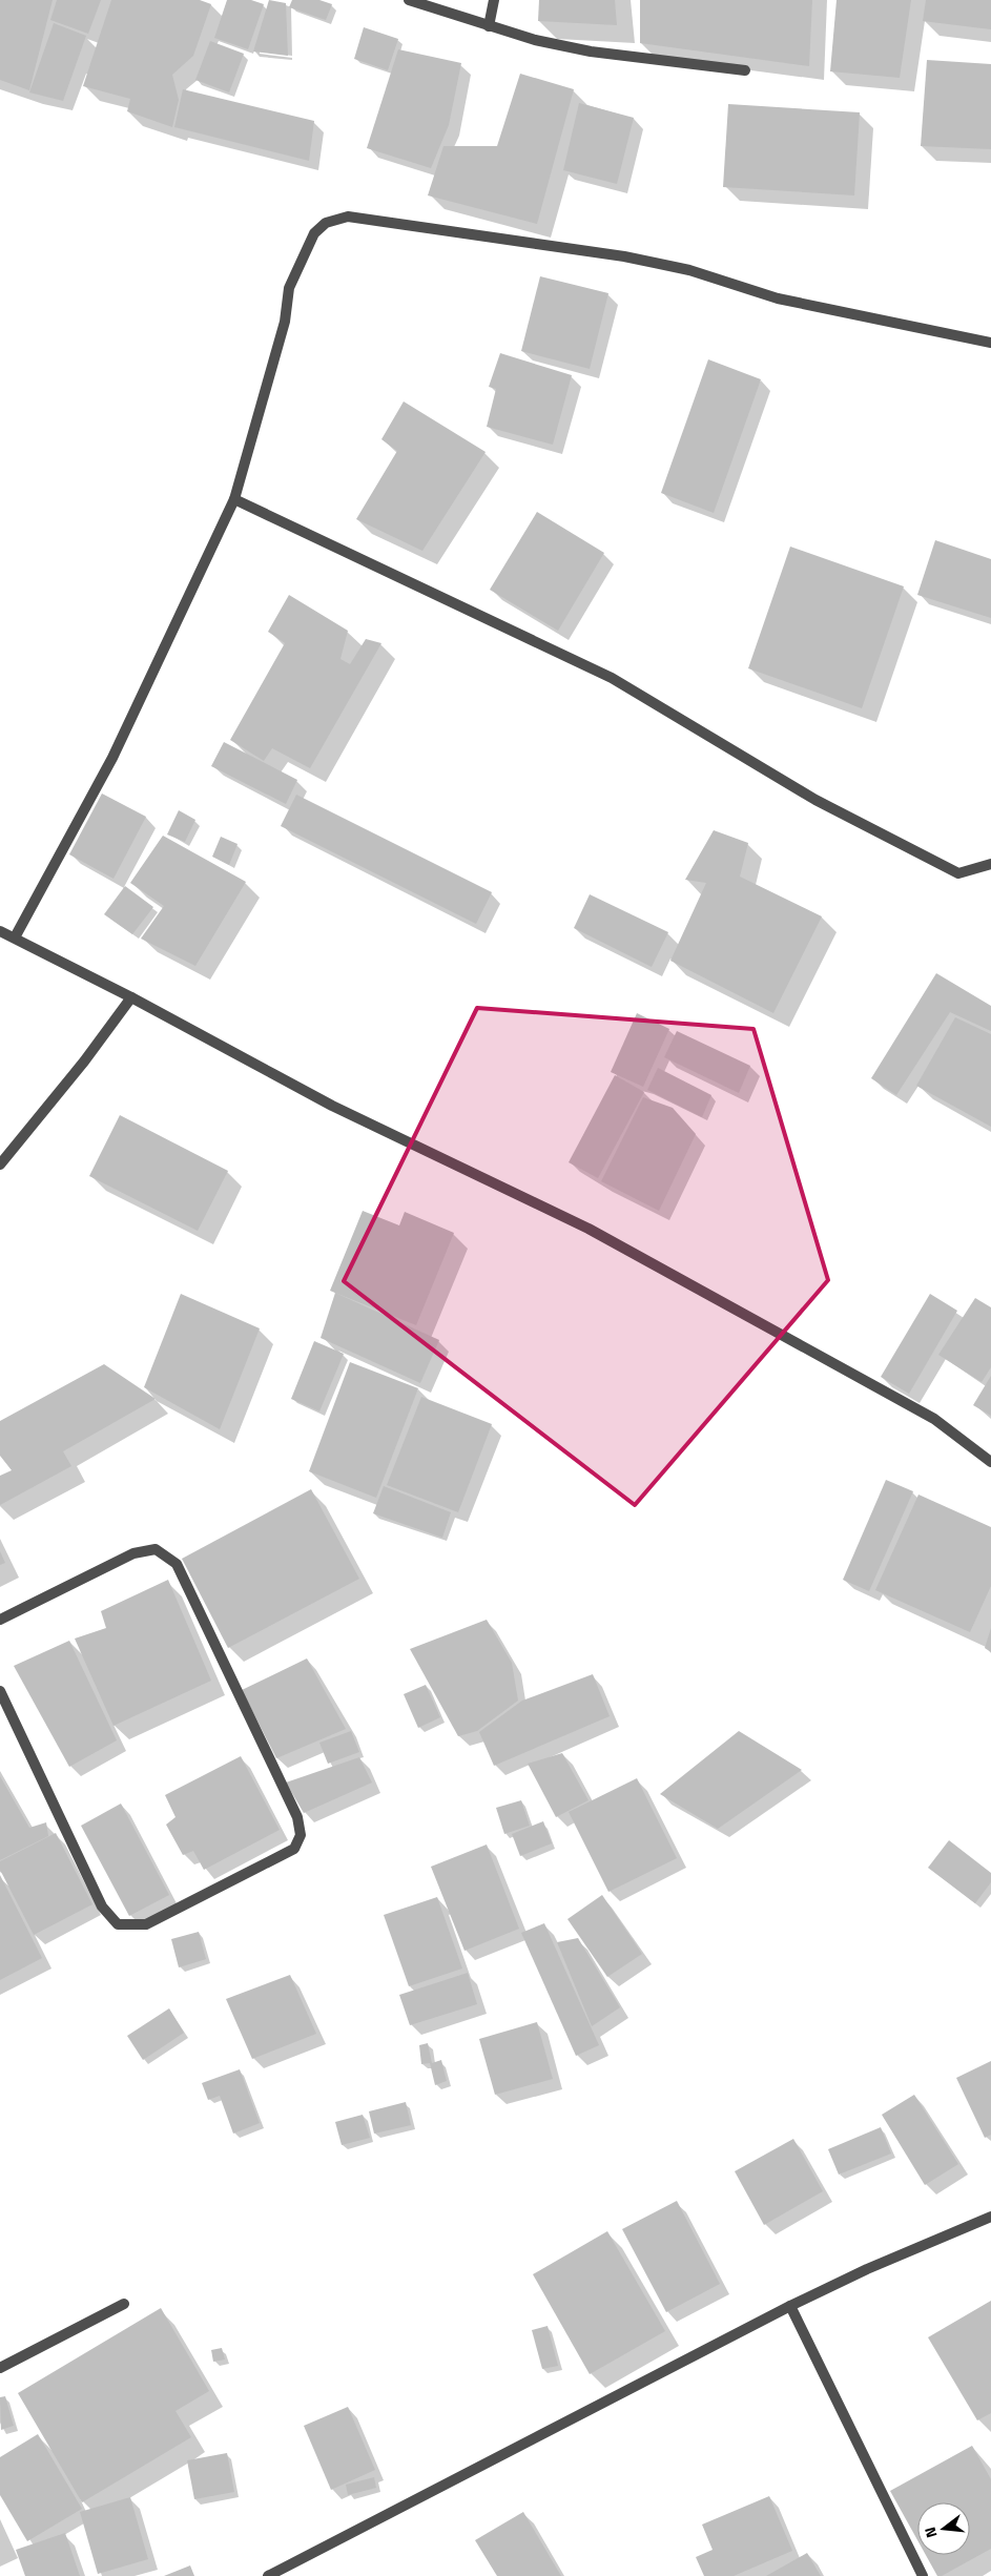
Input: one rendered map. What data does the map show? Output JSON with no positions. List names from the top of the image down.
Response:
{
  "north": "left"
}
